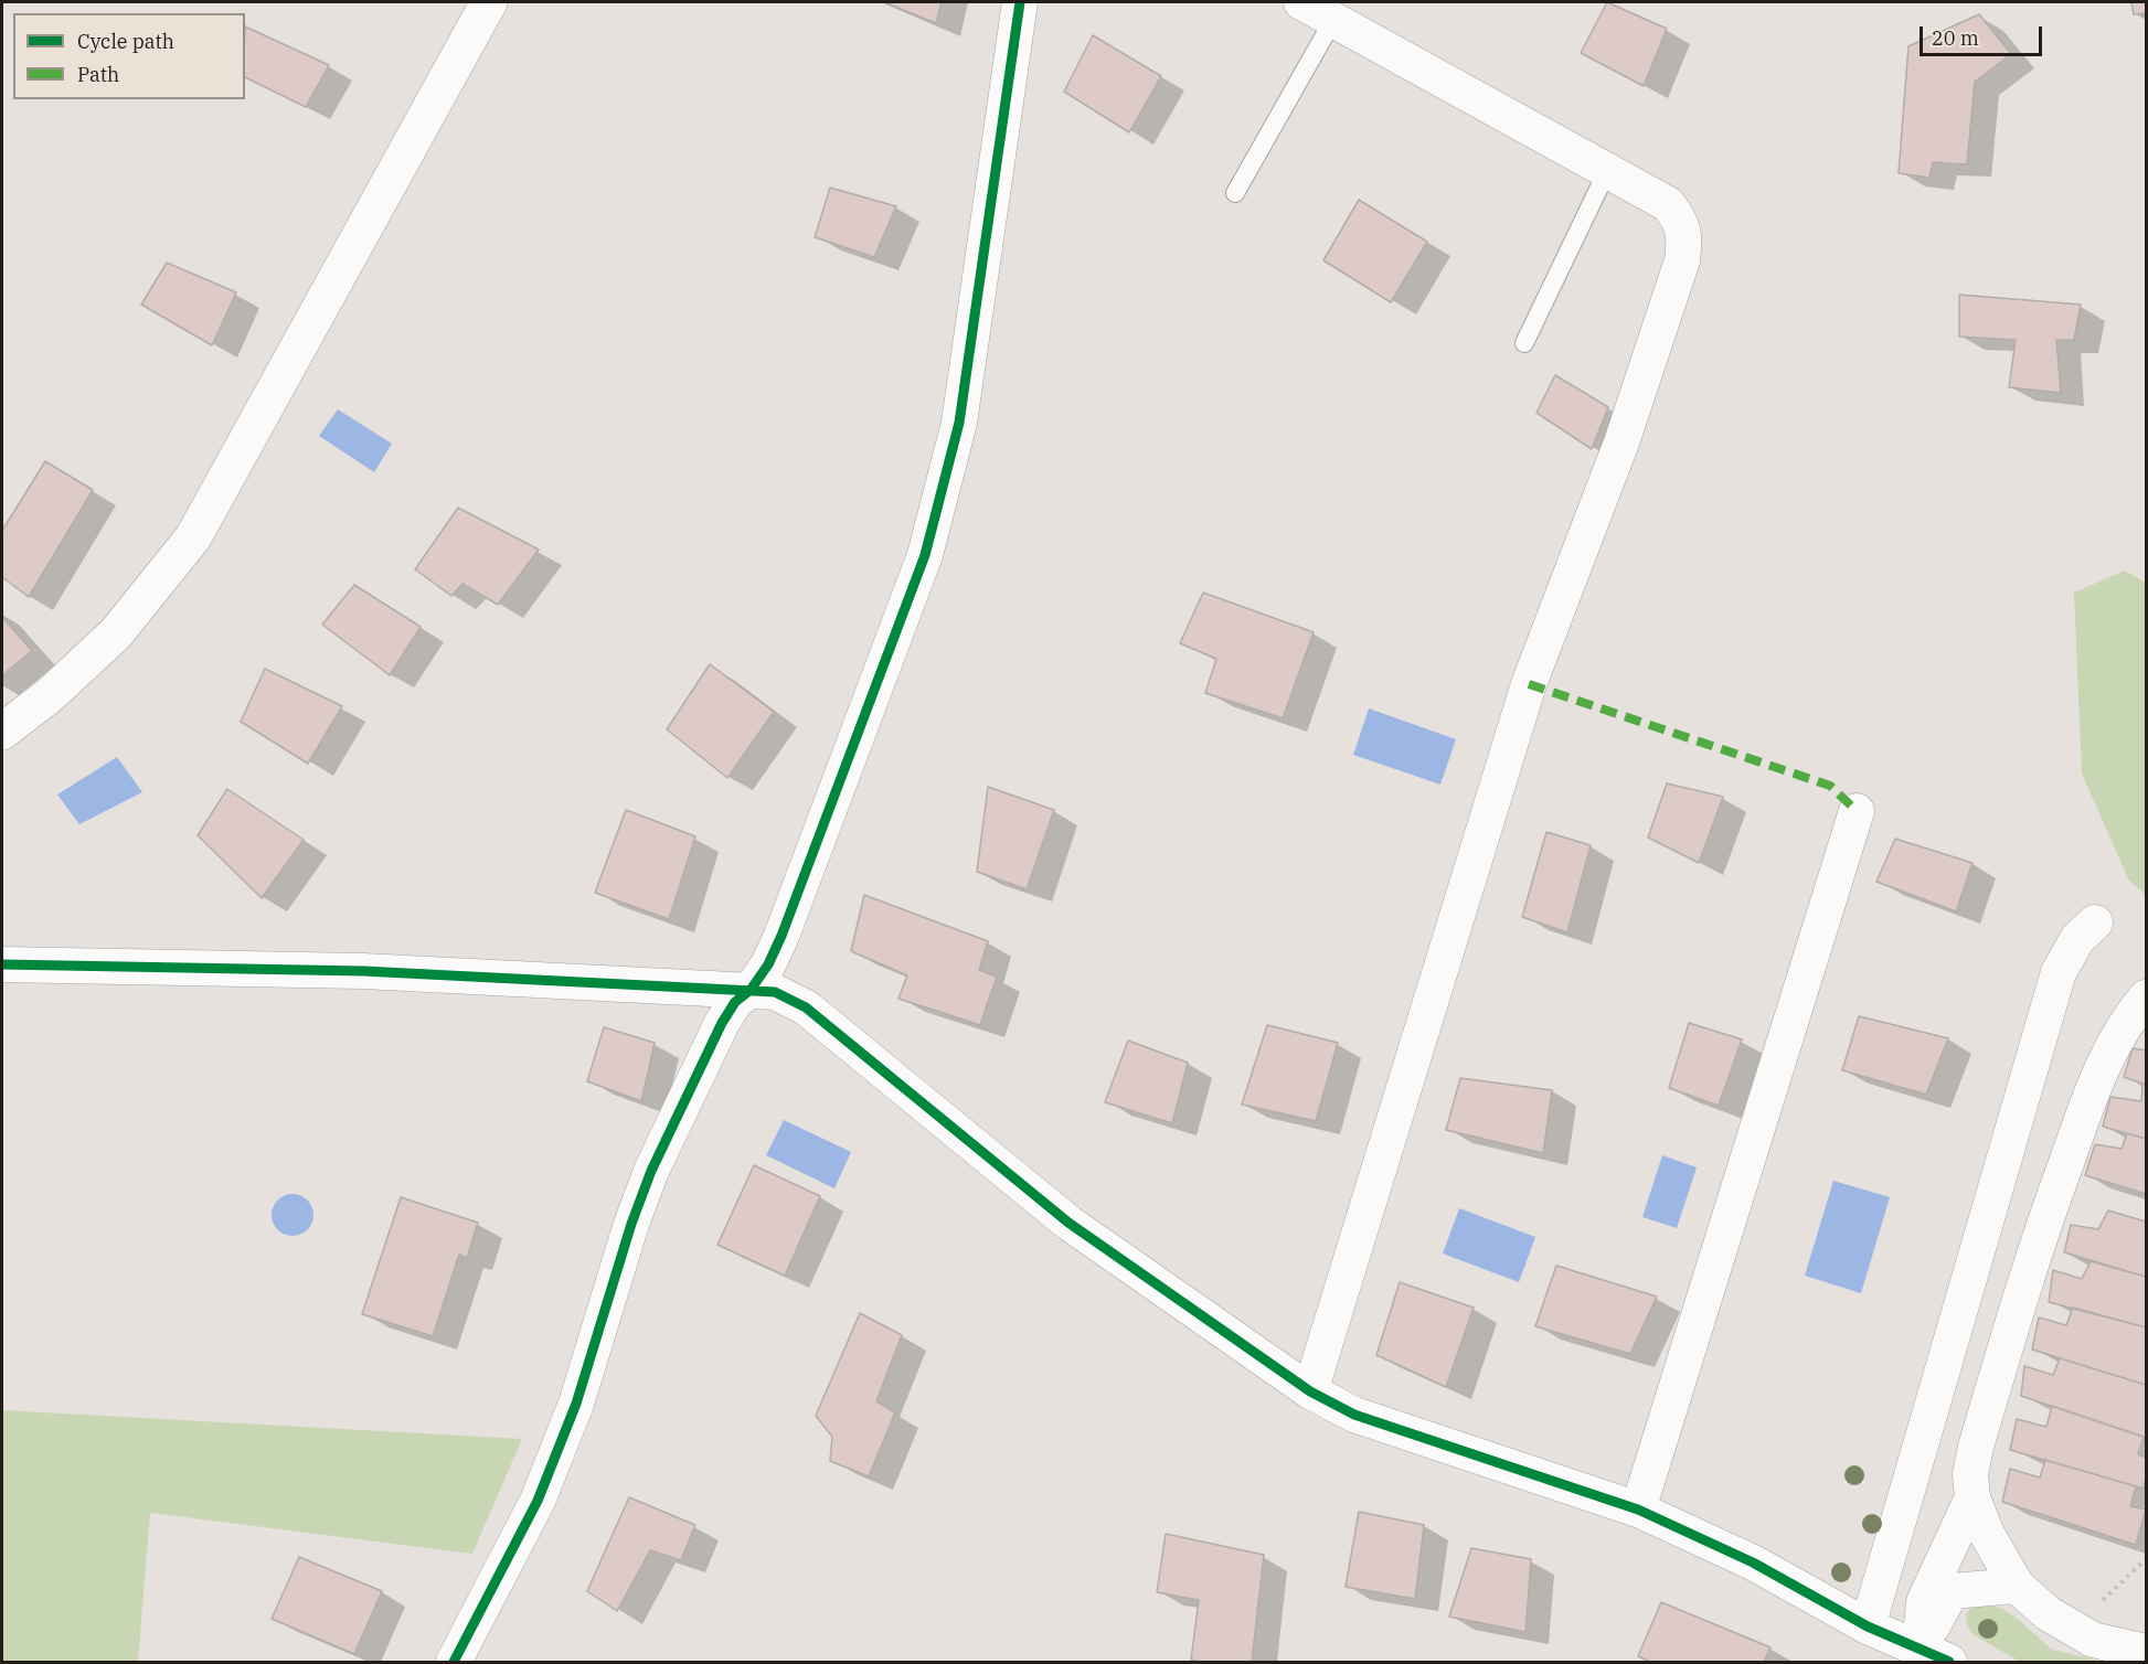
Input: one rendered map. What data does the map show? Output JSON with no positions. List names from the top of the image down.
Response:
{
  "legend": ["Cycle path", "Path"],
  "scale_bar": "20 m"
}
